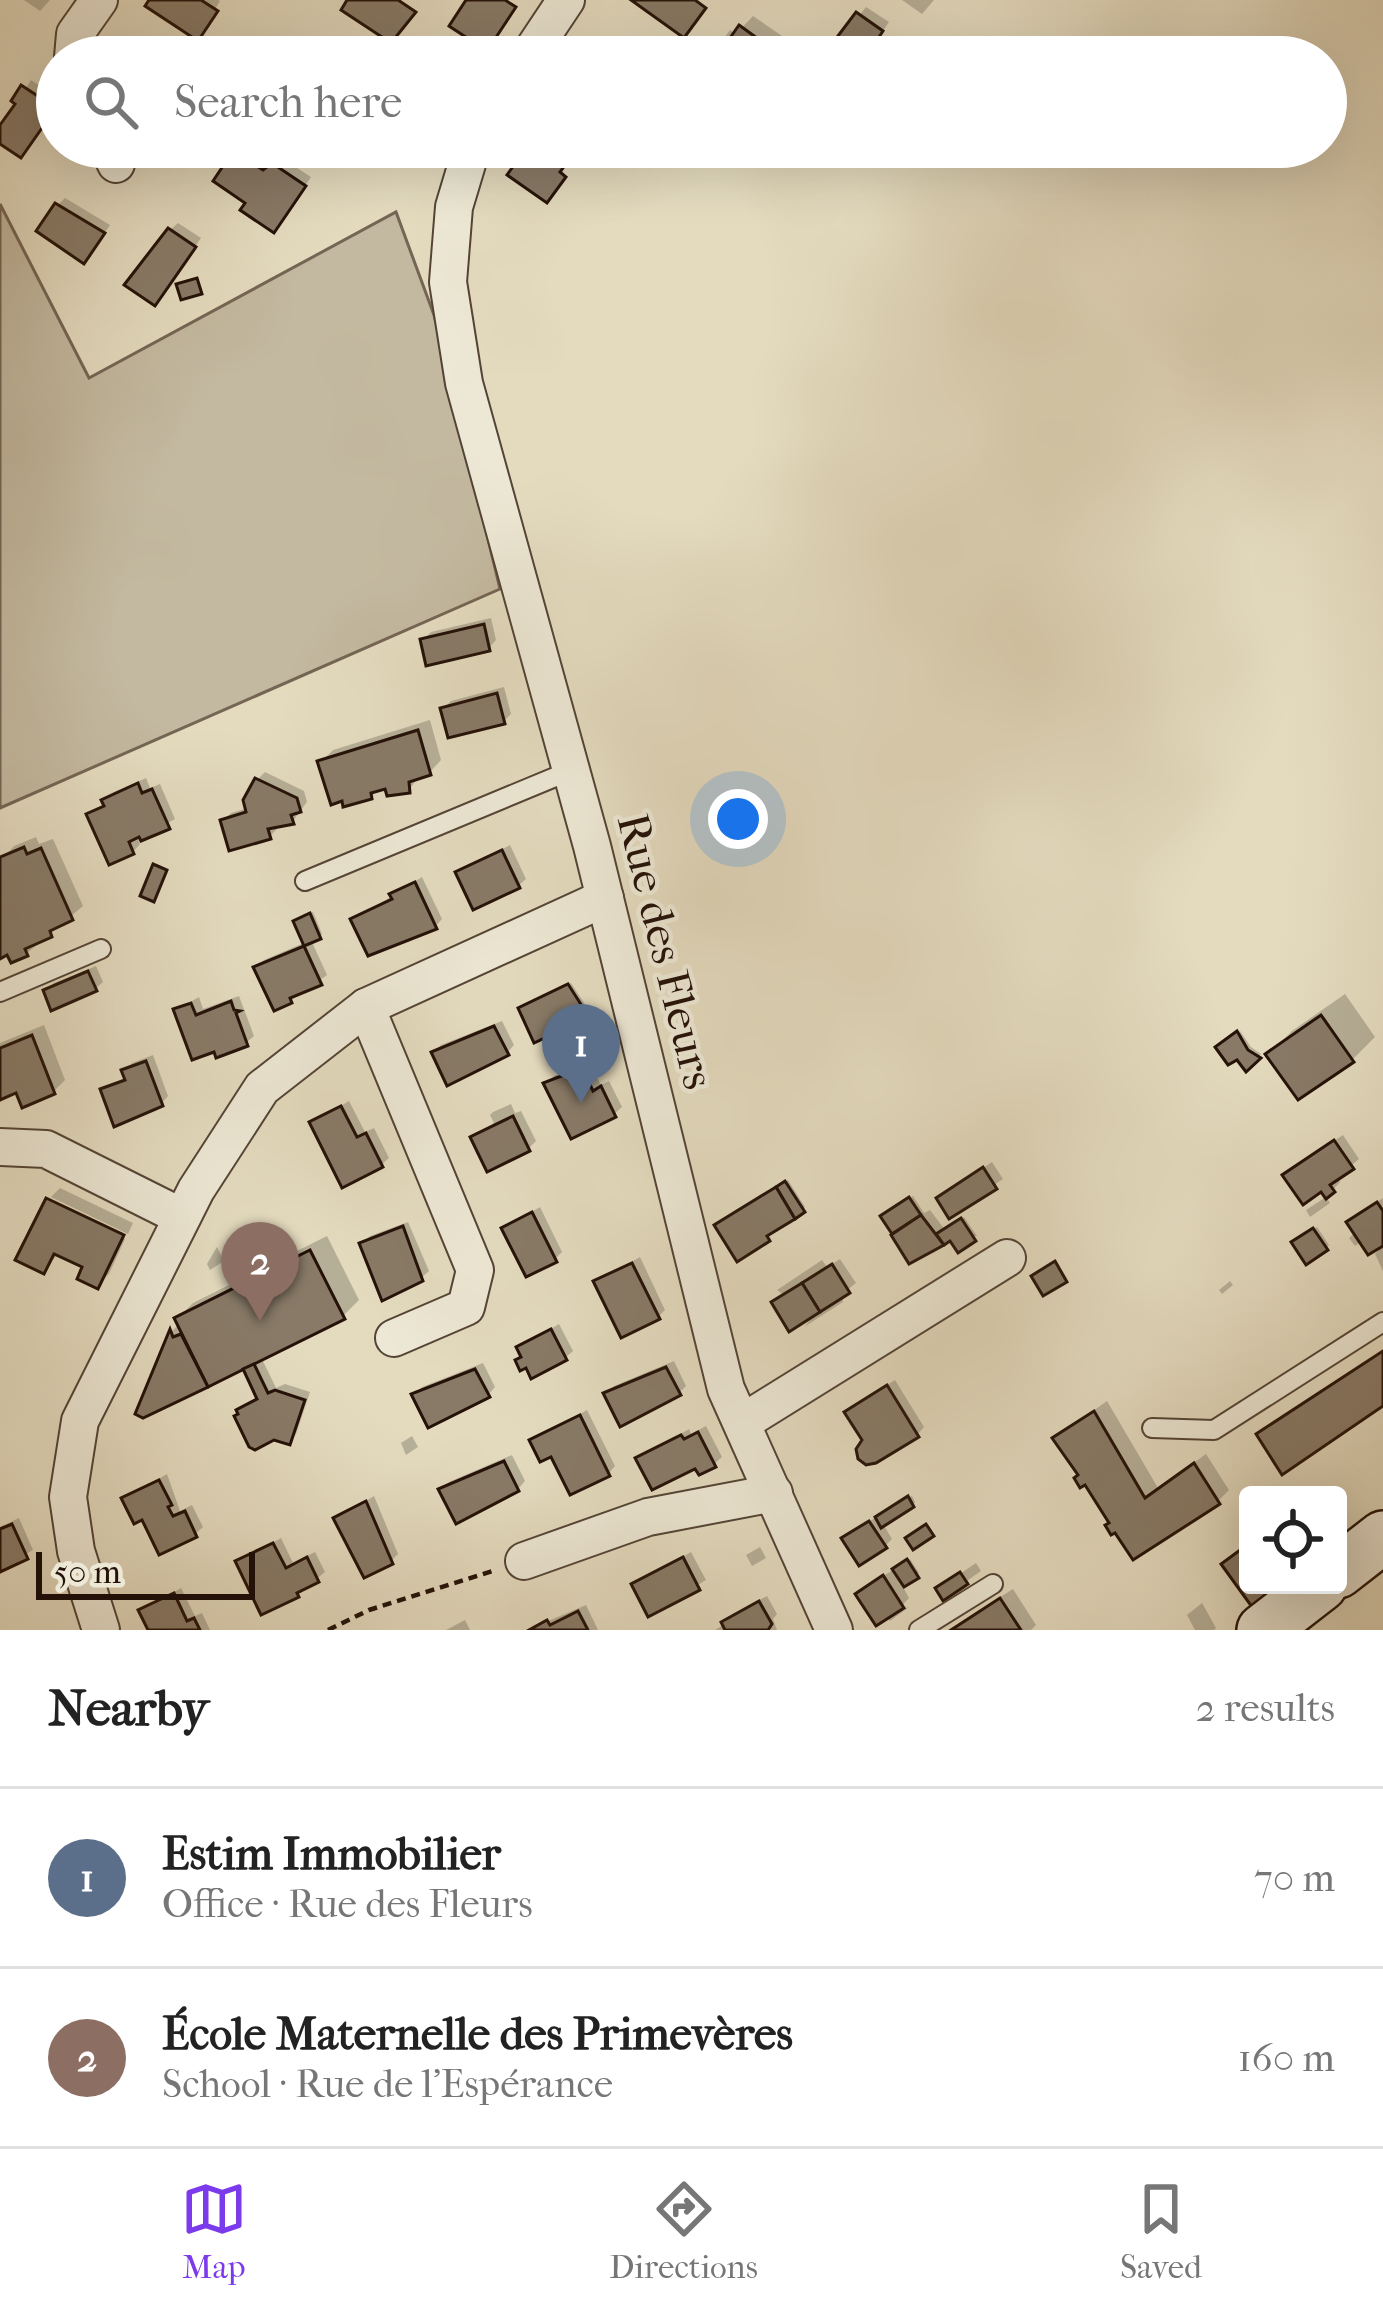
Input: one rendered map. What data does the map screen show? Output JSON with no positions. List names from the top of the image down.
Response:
{
  "streets": {
    "street": ["Rue des Fleurs"]
  },
  "scale_bar": "50 m",
  "page": {
    "search": "Search here",
    "pins": ["1", "2"],
    "scale": "50 m",
    "heading": ["Nearby", "2 results"],
    "list": [
      {
        "mark": "1",
        "name": "Estim Immobilier",
        "note": "Office · Rue des Fleurs",
        "value": "70 m"
      },
      {
        "mark": "2",
        "name": "École Maternelle des Primevères",
        "note": "School · Rue de l'Espérance",
        "value": "160 m"
      }
    ],
    "nav": ["Map", "Directions", "Saved"]
  }
}
